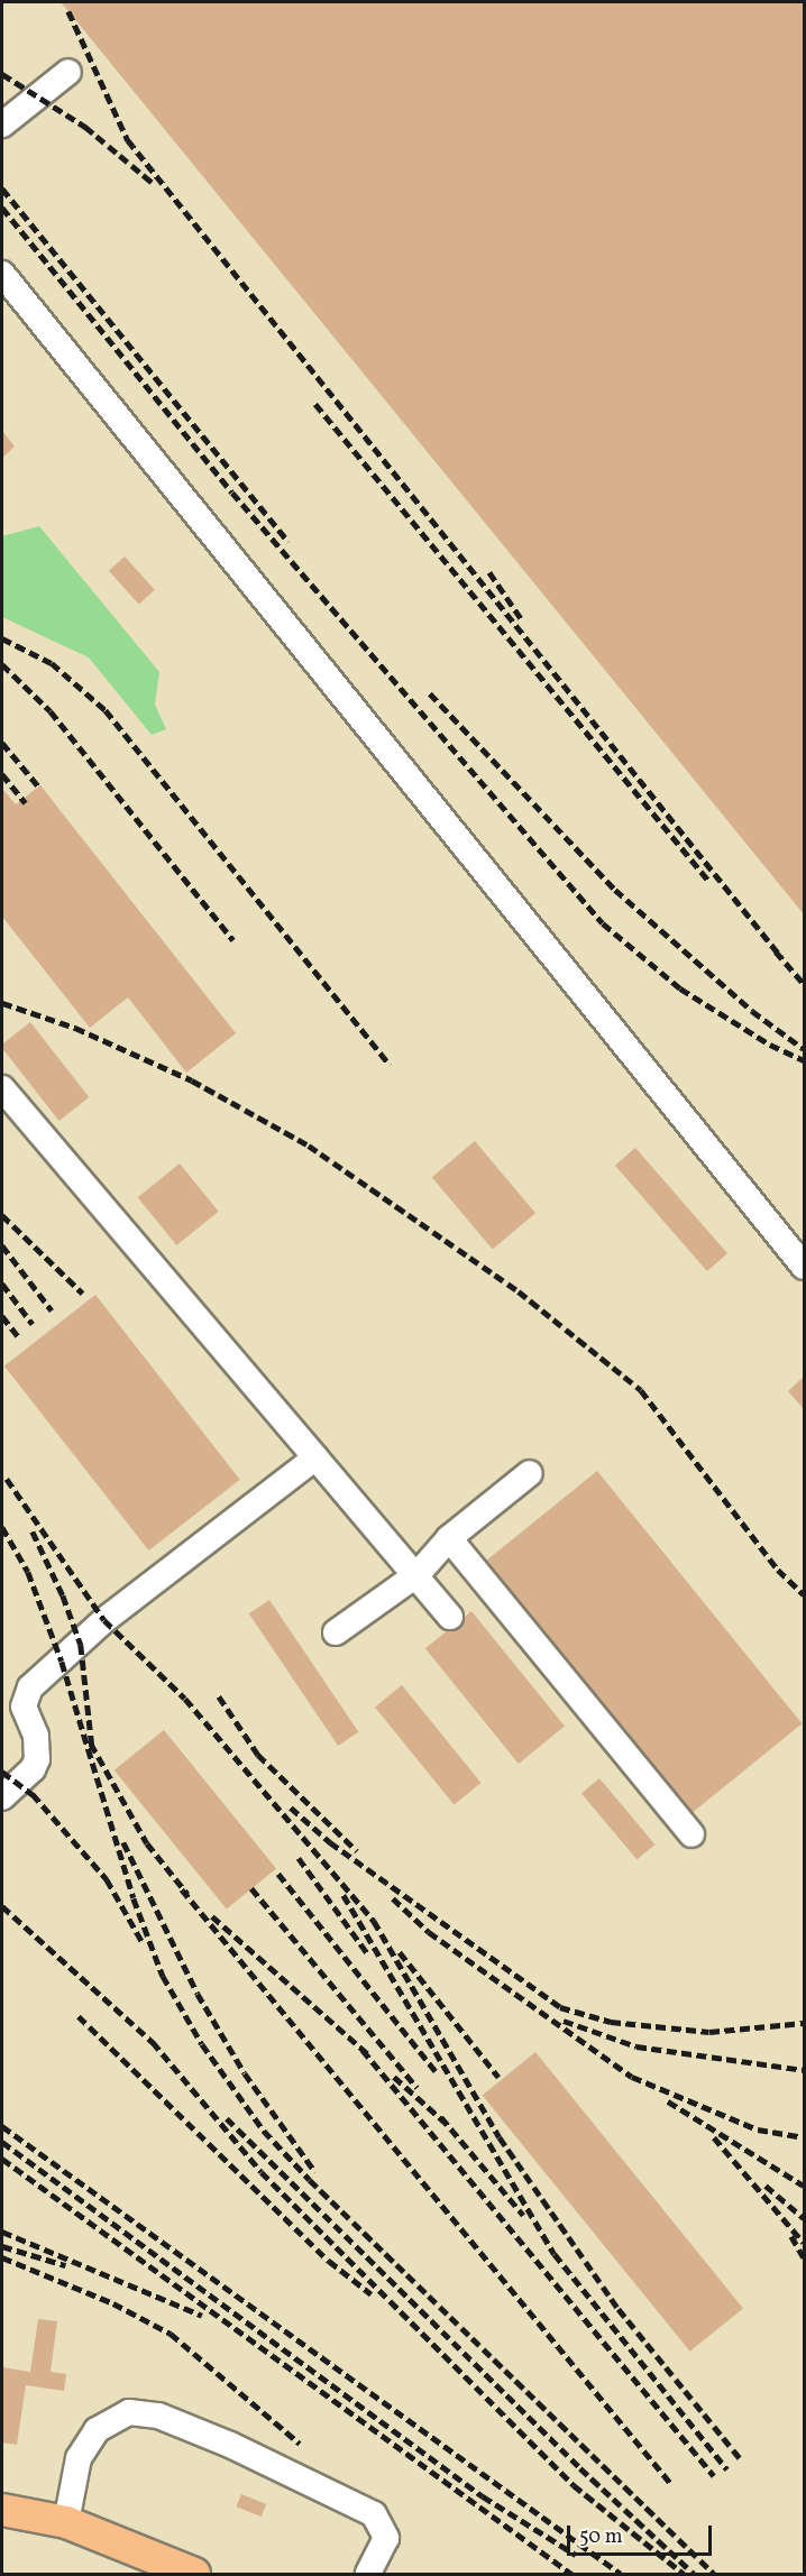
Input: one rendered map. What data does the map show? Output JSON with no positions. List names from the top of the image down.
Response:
{
  "scale_bar": "50 m"
}
